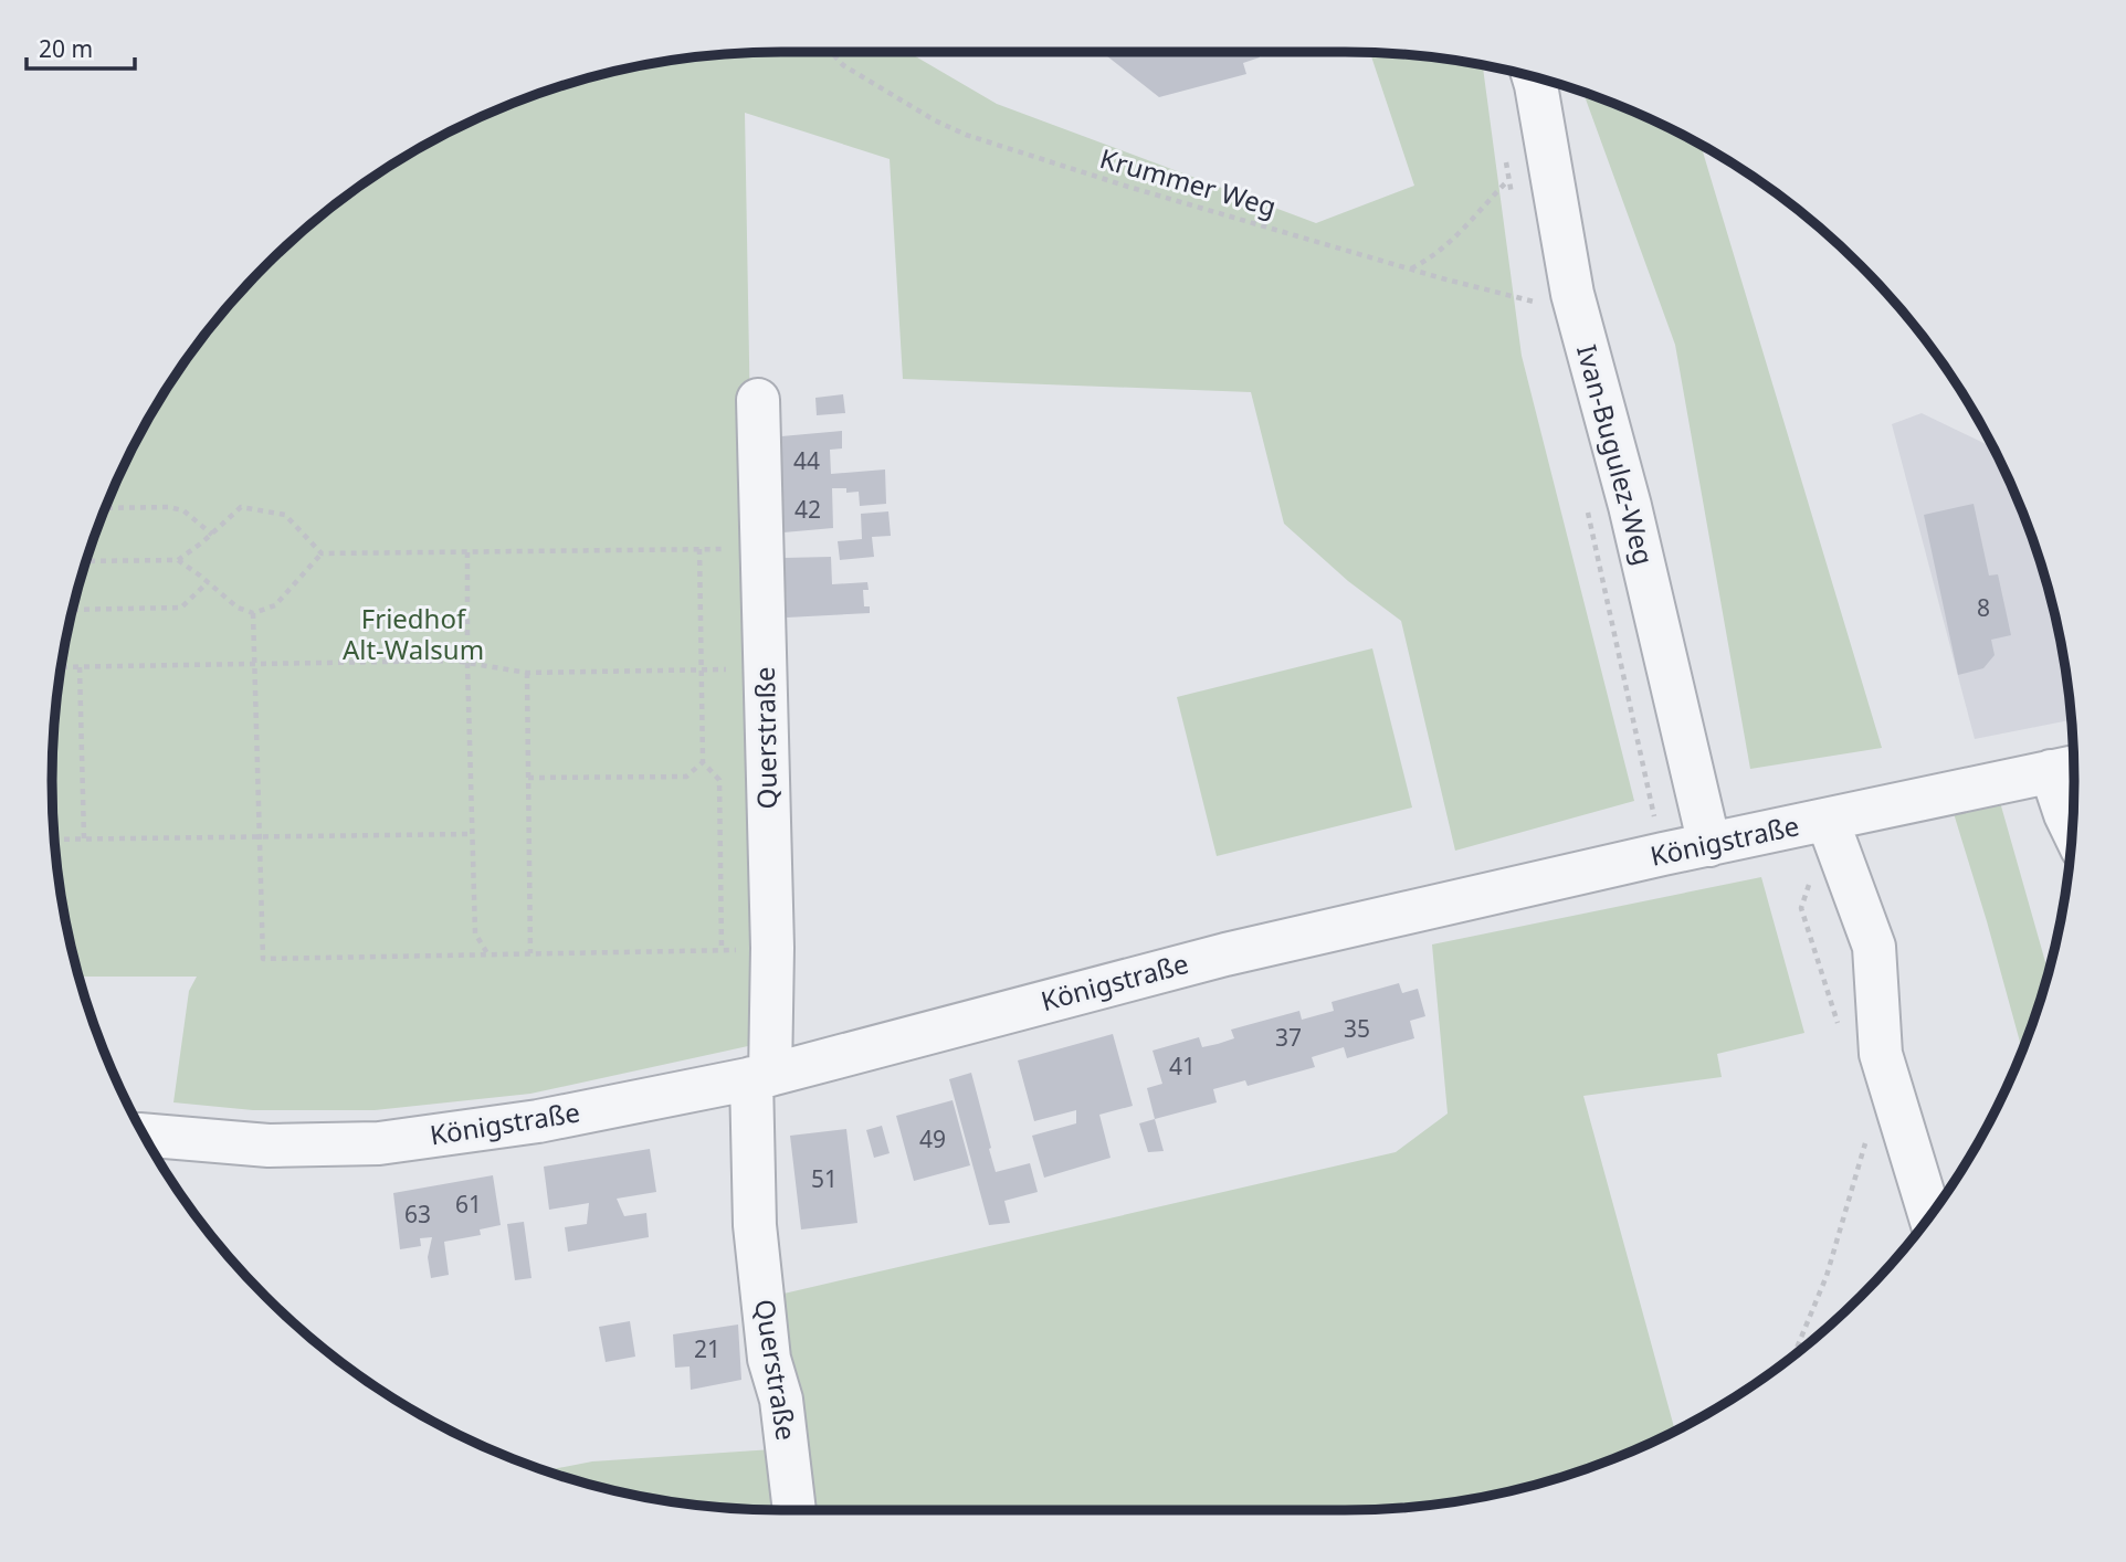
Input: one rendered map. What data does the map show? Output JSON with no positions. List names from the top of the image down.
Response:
{
  "streets": {
    "street": ["Ivan-Bugulez-Weg", "Querstraße", "Königstraße"],
    "path": ["Krummer Weg"]
  },
  "crossings": [
    ["Krummer Weg", "Ivan-Bugulez-Weg"],
    ["Ivan-Bugulez-Weg", "Königstraße"],
    ["Querstraße", "Königstraße"]
  ],
  "parks": ["Friedhof Alt-Walsum"],
  "house_numbers": [
    "44",
    "42",
    "8",
    "35",
    "37",
    "41",
    "49",
    "51",
    "61",
    "63",
    "21"
  ],
  "scale_bar": "20 m"
}
